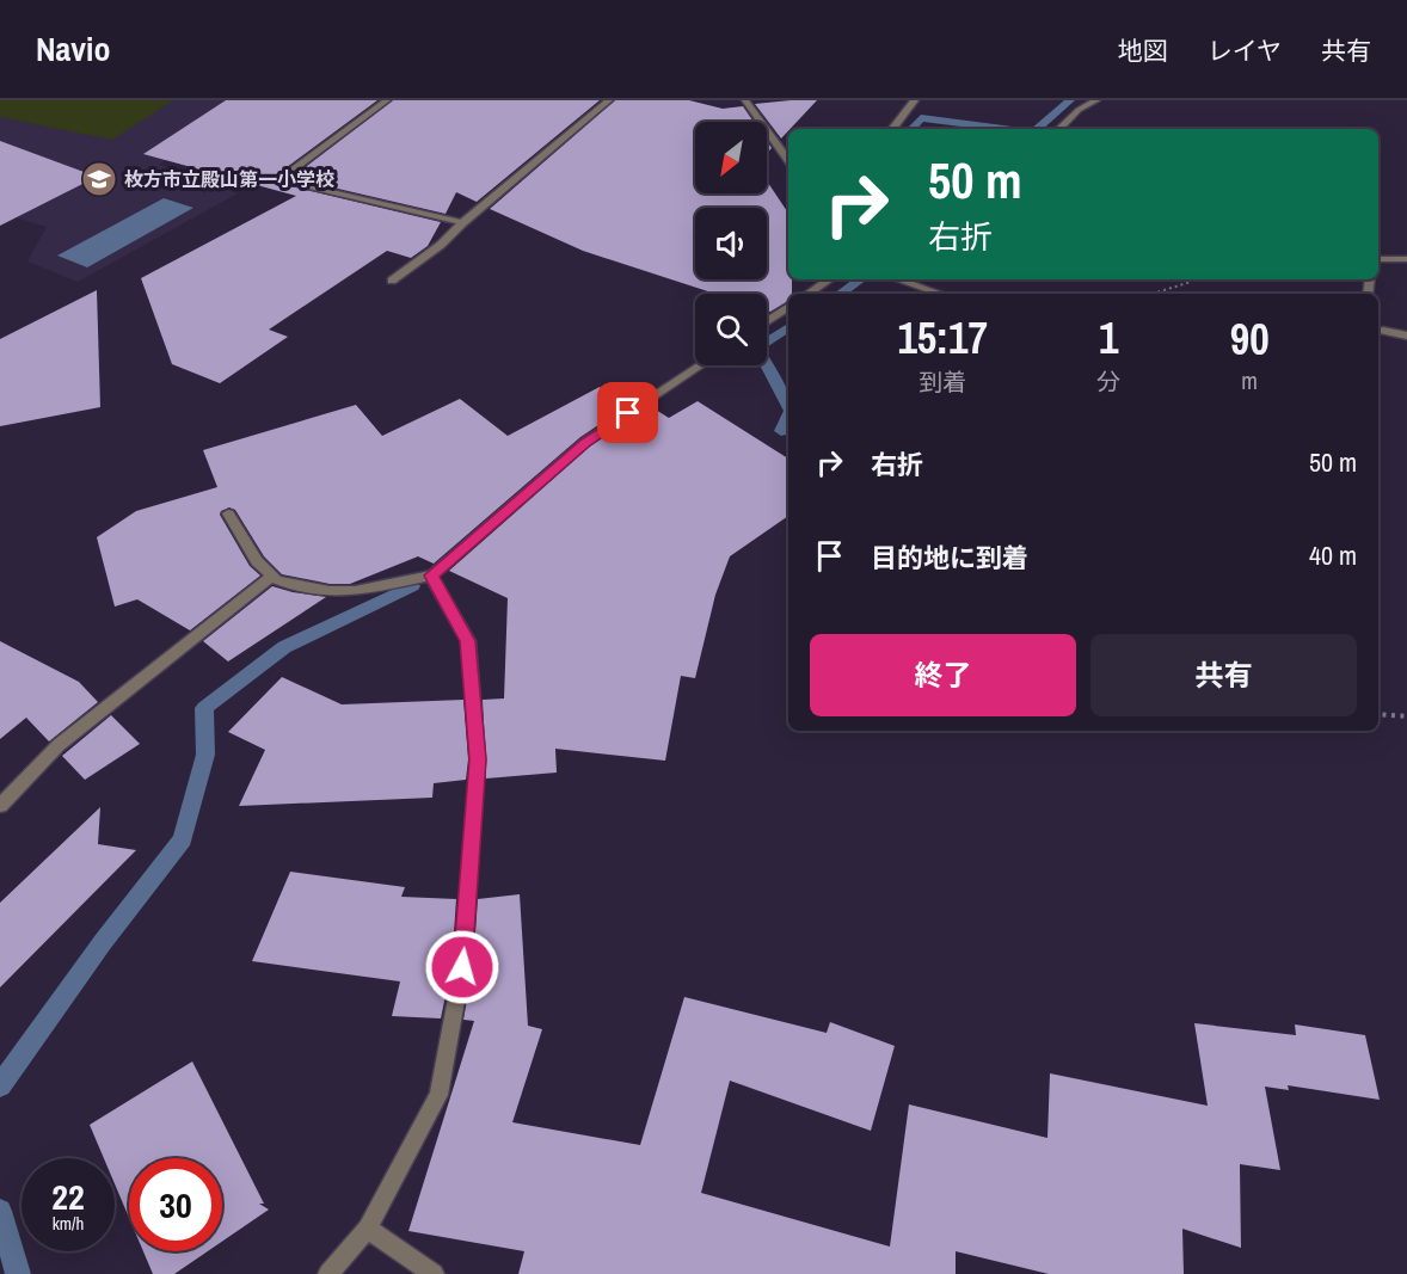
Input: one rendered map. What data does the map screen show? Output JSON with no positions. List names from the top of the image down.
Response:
{
  "places": {
    "school or university": ["枚方市立殿山第一小学校"]
  },
  "north": "bottom left",
  "page": {
    "header": "Navio",
    "nav": ["地図", "レイヤ", "共有"],
    "turn": ["50 m", "右折"],
    "eta": [
      "15:17",
      "到着",
      "1",
      "分",
      "90",
      "m"
    ],
    "list": [
      {
        "name": "右折",
        "value": "50 m"
      },
      {
        "name": "目的地に到着",
        "value": "40 m"
      }
    ],
    "buttons": ["終了", "共有"],
    "speed": "22 km/h",
    "limit": "30"
  }
}
